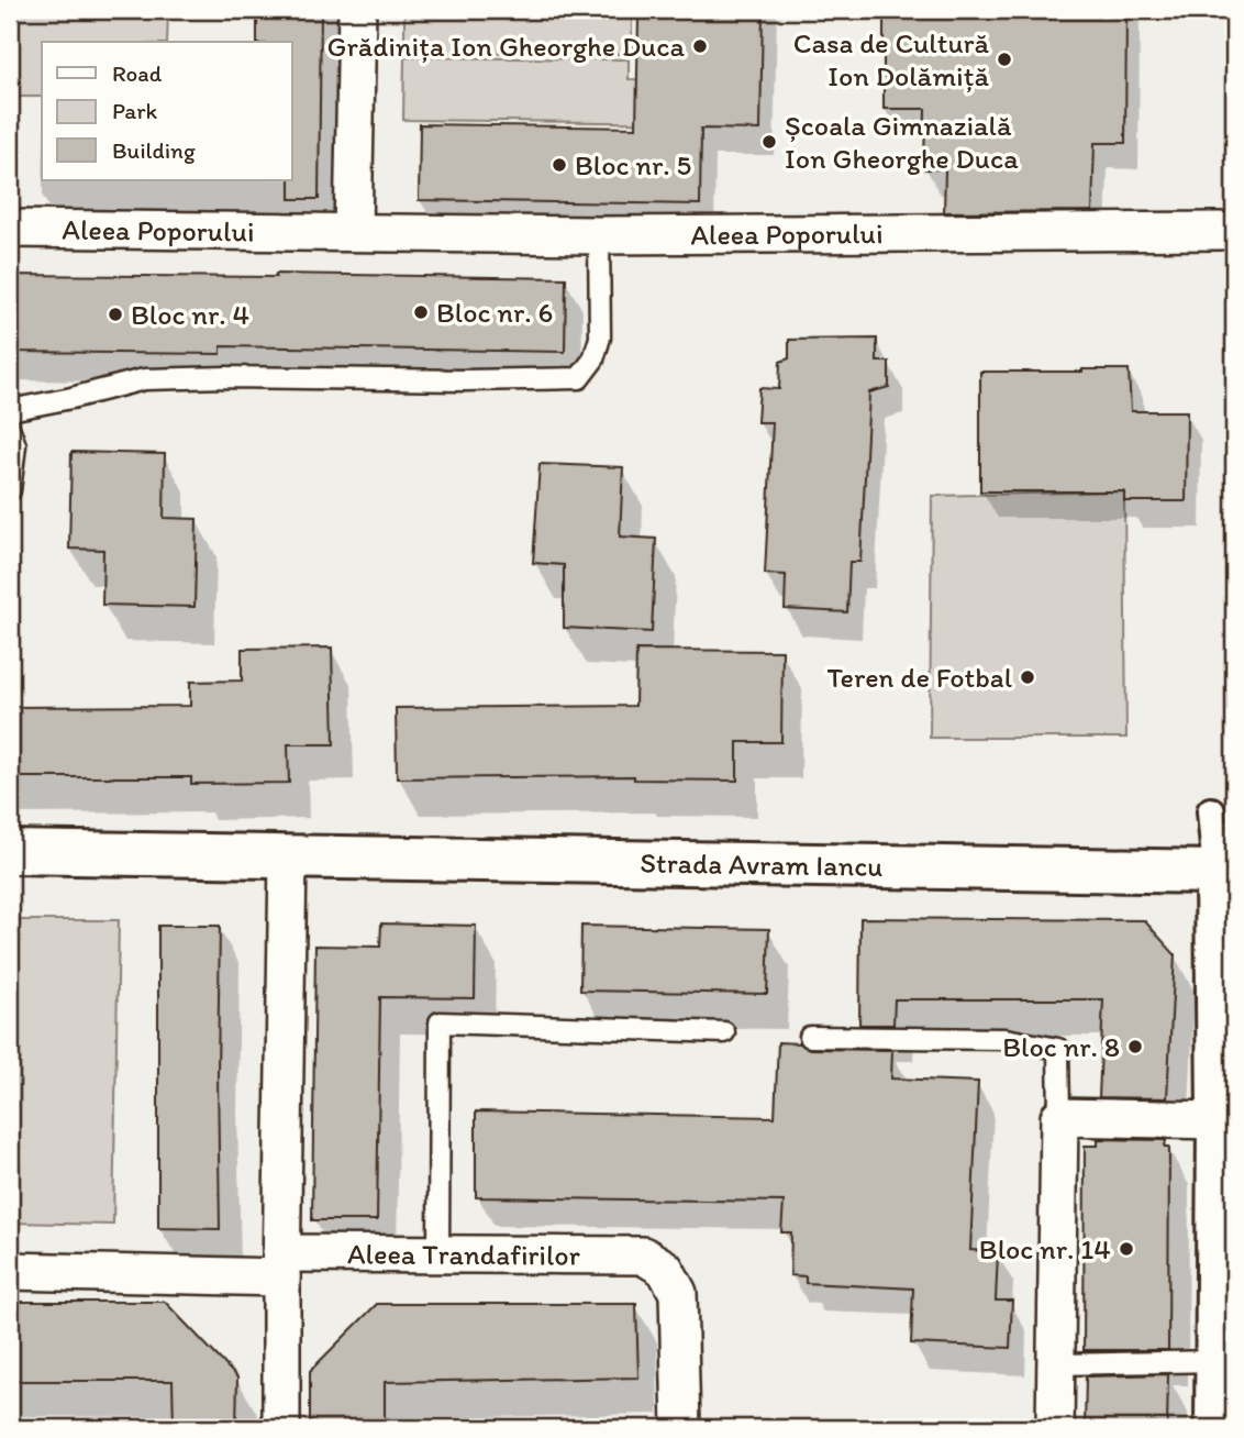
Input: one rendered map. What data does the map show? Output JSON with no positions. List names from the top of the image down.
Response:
{
  "streets": {
    "street": ["Aleea Poporului", "Strada Avram Iancu", "Aleea Trandafirilor"]
  },
  "places": [
    "Grădinița Ion Gheorghe Duca",
    "Casa de Cultură Ion Dolămiță",
    "Școala Gimnazială Ion Gheorghe Duca",
    "Bloc nr. 5",
    "Bloc nr. 6",
    "Bloc nr. 4",
    "Teren de Fotbal",
    "Bloc nr. 8",
    "Bloc nr. 14"
  ],
  "legend": ["Road", "Park", "Building"]
}
